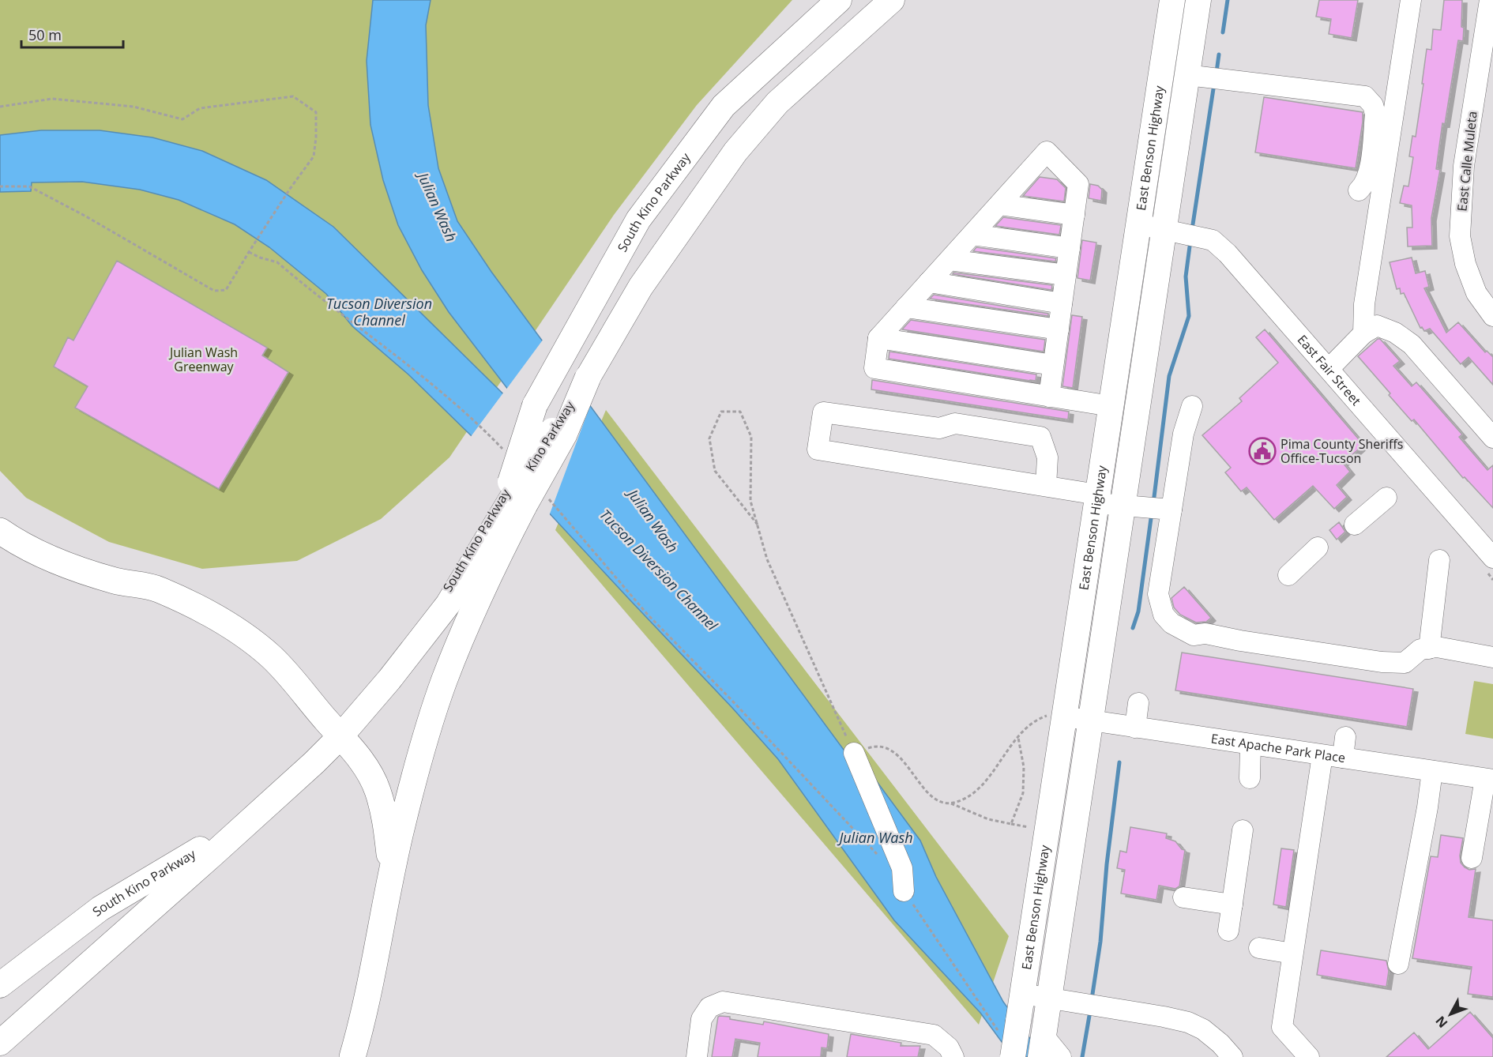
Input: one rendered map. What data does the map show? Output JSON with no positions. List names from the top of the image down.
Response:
{
  "streets": {
    "main road": ["East Benson Highway", "South Kino Parkway"],
    "street": ["East Calle Muleta", "East Fair Street", "East Apache Park Place"]
  },
  "crossings": [
    ["East Benson Highway", "East Fair Street"],
    ["East Benson Highway", "East Apache Park Place"]
  ],
  "water": ["Julian Wash", "Tucson Diversion Channel"],
  "parks": ["Julian Wash Greenway"],
  "places": {
    "public building": ["Pima County Sheriffs Office-Tucson"]
  },
  "scale_bar": "50 m",
  "north": "bottom left"
}
